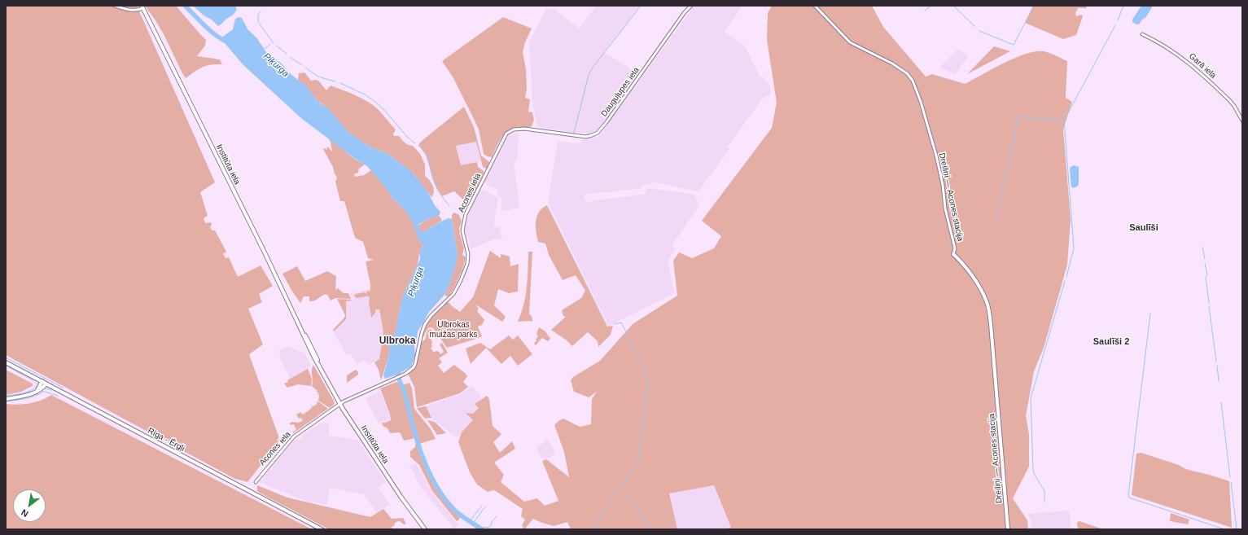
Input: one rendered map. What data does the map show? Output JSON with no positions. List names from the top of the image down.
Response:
{
  "streets": {
    "main road": ["Institūta iela", "Dreiliņi — Acones stacija", "Rīga - Ērgļi"],
    "street": ["Garā iela", "Dauguļupes iela", "Acones iela"]
  },
  "crossings": [
    ["Dauguļupes iela", "Acones iela"],
    ["Institūta iela", "Acones iela"]
  ],
  "districts": ["Saulīši", "Ulbroka", "Saulīši 2"],
  "water": ["Piķurga"],
  "parks": ["Ulbrokas muižas parks"],
  "north": "bottom left"
}
